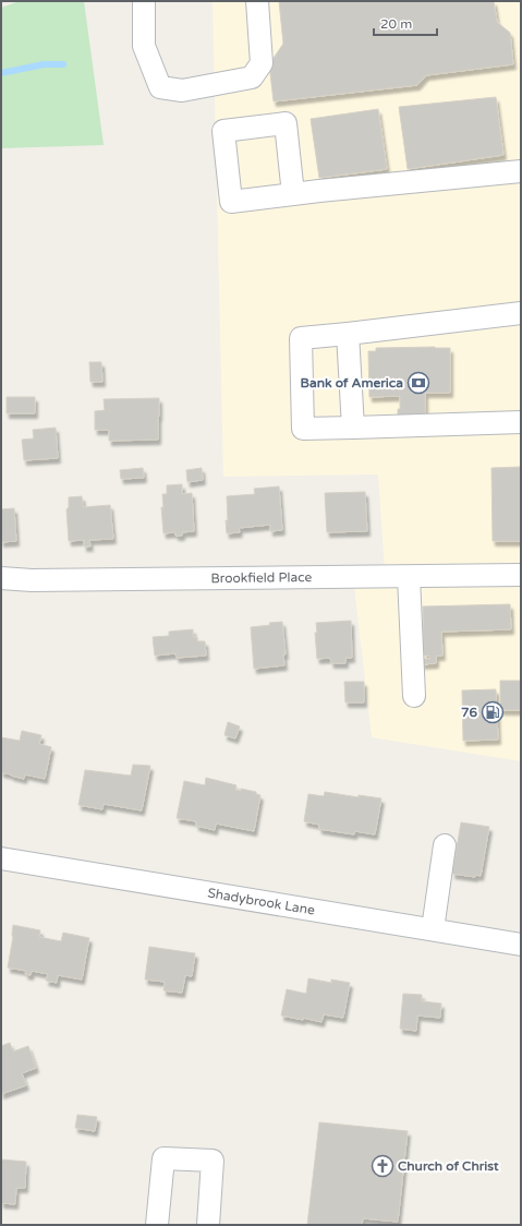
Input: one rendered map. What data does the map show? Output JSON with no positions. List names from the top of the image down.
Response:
{
  "streets": {
    "street": ["Brookfield Place", "Shadybrook Lane"]
  },
  "places": {
    "bank": ["Bank of America"],
    "fuel station": ["76"],
    "church": ["Church of Christ"]
  },
  "scale_bar": "20 m"
}
